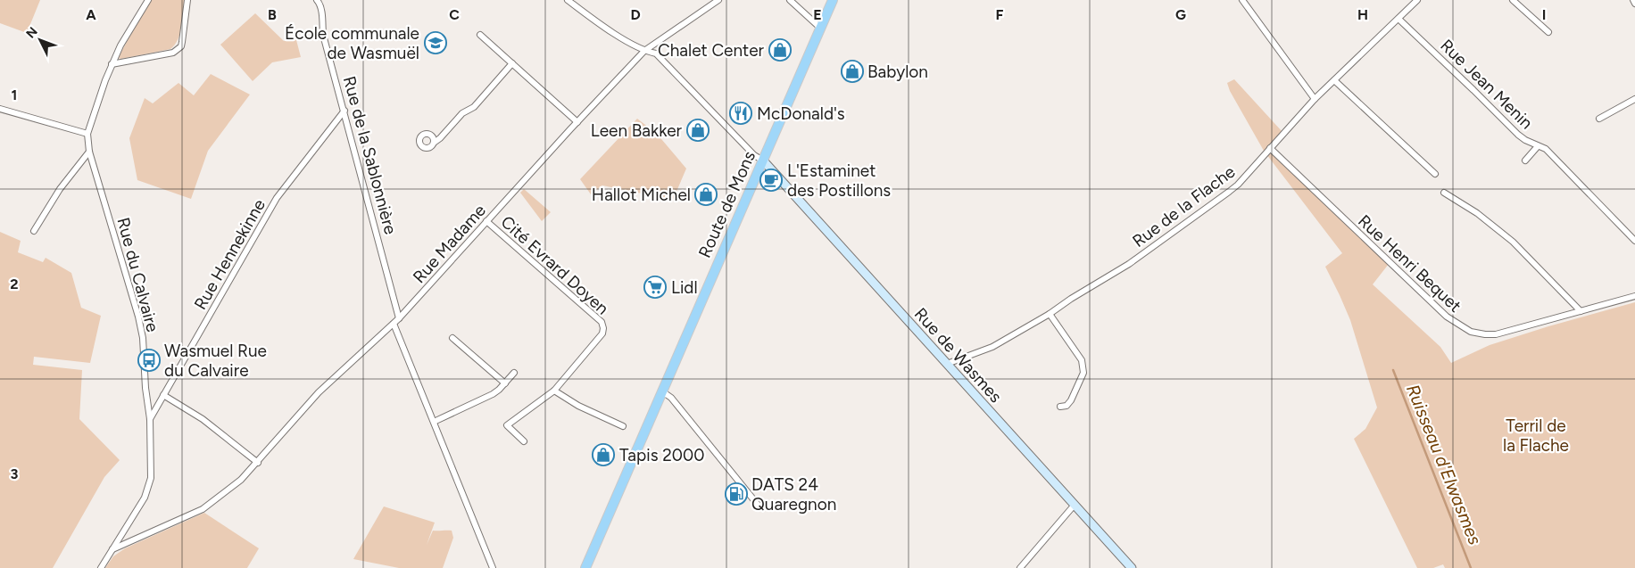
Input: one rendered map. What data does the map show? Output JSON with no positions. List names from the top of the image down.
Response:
{
  "streets": {
    "main road": ["Route de Mons"],
    "street": [
      "Rue Jean Menin",
      "Rue de la Sablonnière",
      "Rue de la Flache",
      "Rue Madame",
      "Rue Hennekinne",
      "Rue Henri Bequet",
      "Cité Evrard Doyen",
      "Rue du Calvaire",
      "Rue de Wasmes"
    ]
  },
  "crossings": [
    ["Rue Jean Menin", "Rue de la Flache"],
    ["Rue de la Sablonnière", "Rue Madame"],
    ["Rue de la Sablonnière", "Rue Hennekinne"],
    ["Route de Mons", "Rue de Wasmes"],
    ["Rue de la Flache", "Rue Henri Bequet"],
    ["Rue de la Flache", "Rue de Wasmes"],
    ["Rue Madame", "Cité Evrard Doyen"],
    ["Rue Madame", "Rue du Calvaire"],
    ["Rue Hennekinne", "Rue du Calvaire"]
  ],
  "water": ["Ruisseau d'Elwasmes"],
  "parks": ["Terril de la Flache"],
  "places": {
    "school or university": ["École communale de Wasmuël"],
    "shop": [
      "Chalet Center",
      "Babylon",
      "Leen Bakker",
      "Hallot Michel",
      "Tapis 2000"
    ],
    "restaurant": ["McDonald's"],
    "cafe": ["L'Estaminet des Postillons"],
    "supermarket": ["Lidl"],
    "bus stop": ["Wasmuel Rue du Calvaire"],
    "fuel station": ["DATS 24 Quaregnon"]
  },
  "north": "top left",
  "grid": {
    "columns": [
      "A",
      "B",
      "C",
      "D",
      "E",
      "F",
      "G",
      "H",
      "I"
    ],
    "rows": ["1", "2", "3"]
  }
}
